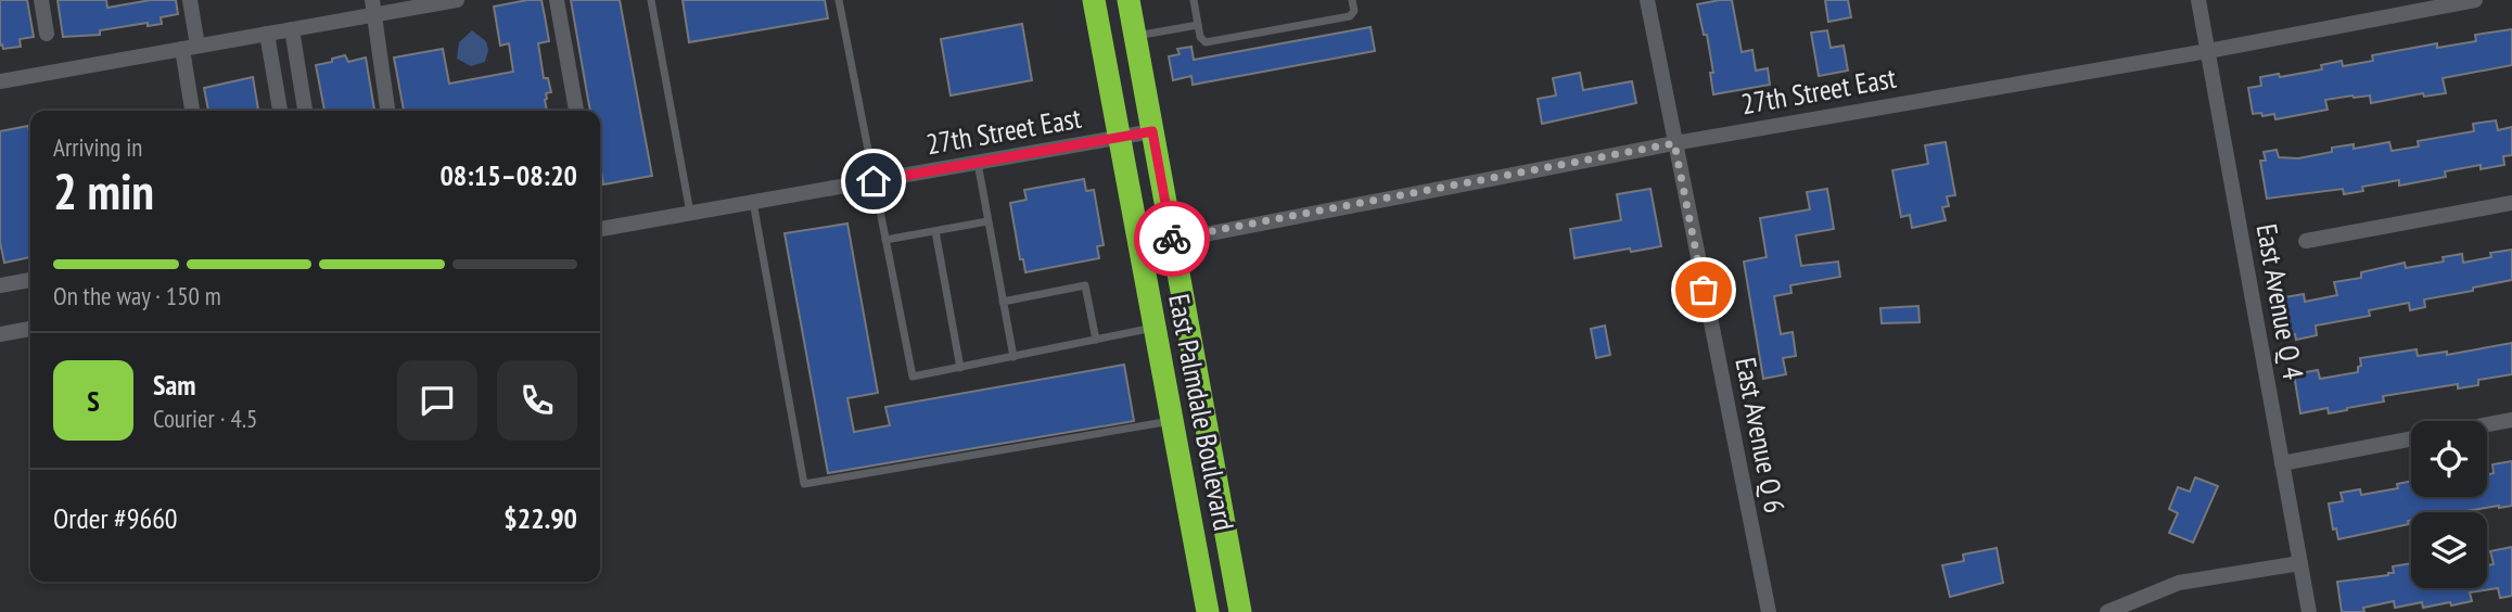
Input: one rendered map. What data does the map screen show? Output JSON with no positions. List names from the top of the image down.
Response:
{
  "streets": {
    "highway": ["East Palmdale Boulevard"],
    "street": ["27th Street East", "East Avenue Q 4", "East Avenue Q 6"]
  },
  "crossings": [
    ["27th Street East", "East Avenue Q 4"],
    ["27th Street East", "East Palmdale Boulevard"],
    ["27th Street East", "East Avenue Q 6"]
  ],
  "page": {
    "heading": ["2 min", "Arriving in", "08:15–08:20"],
    "panel": [
      "Sam",
      "Courier · 4.5",
      "Order #9660",
      "$22.90"
    ],
    "bar": "On the way · 150 m",
    "round": "S"
  }
}
